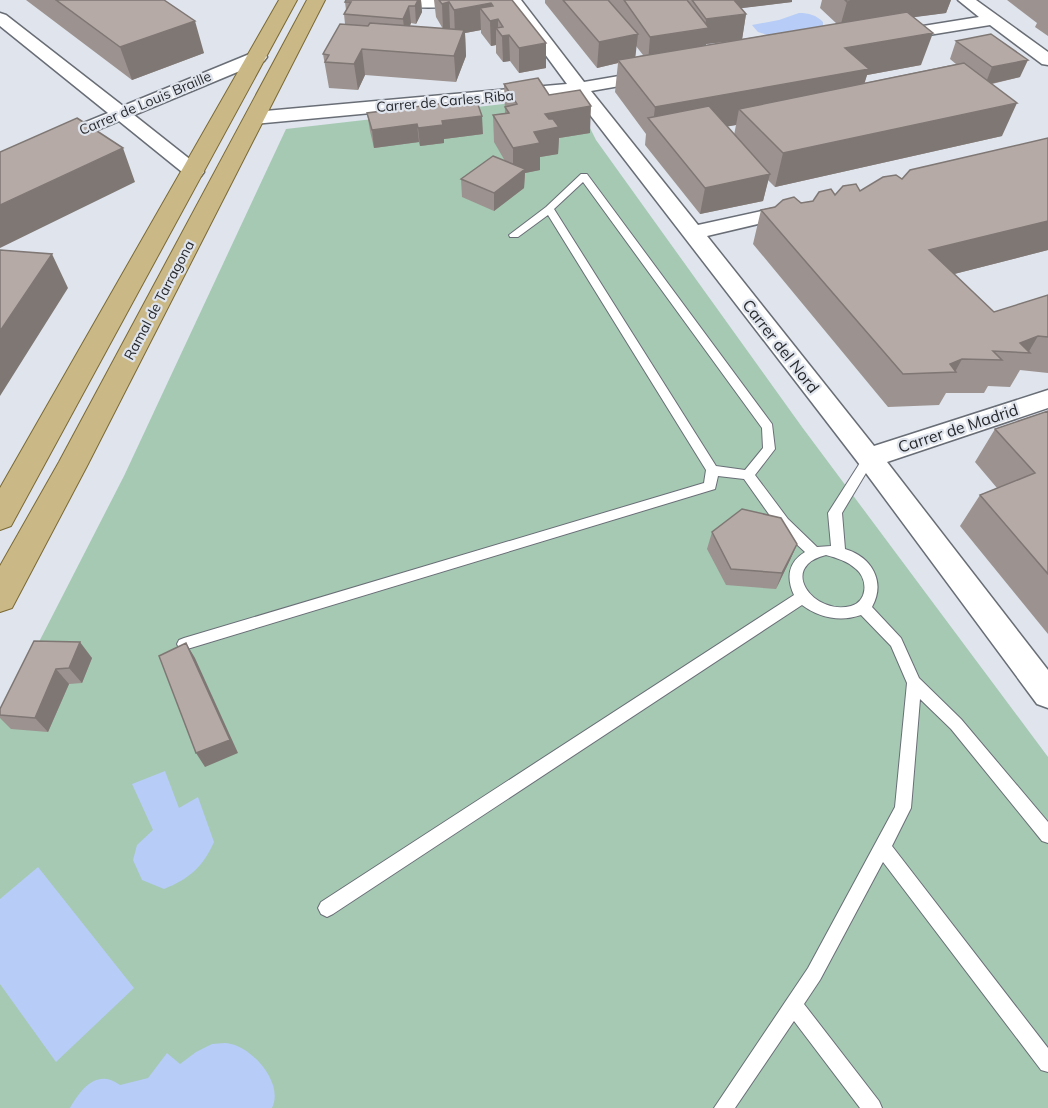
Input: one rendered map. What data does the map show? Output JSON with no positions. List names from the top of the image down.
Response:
{
  "streets": {
    "main road": ["Ramal de Tarragona"],
    "street": [
      "Carrer de Carles Riba",
      "Carrer de Louis Braille",
      "Carrer del Nord",
      "Carrer de Madrid"
    ]
  },
  "crossings": [
    ["Carrer de Carles Riba", "Ramal de Tarragona"],
    ["Carrer de Carles Riba", "Carrer del Nord"],
    ["Carrer de Louis Braille", "Ramal de Tarragona"],
    ["Carrer del Nord", "Carrer de Madrid"]
  ]
}
